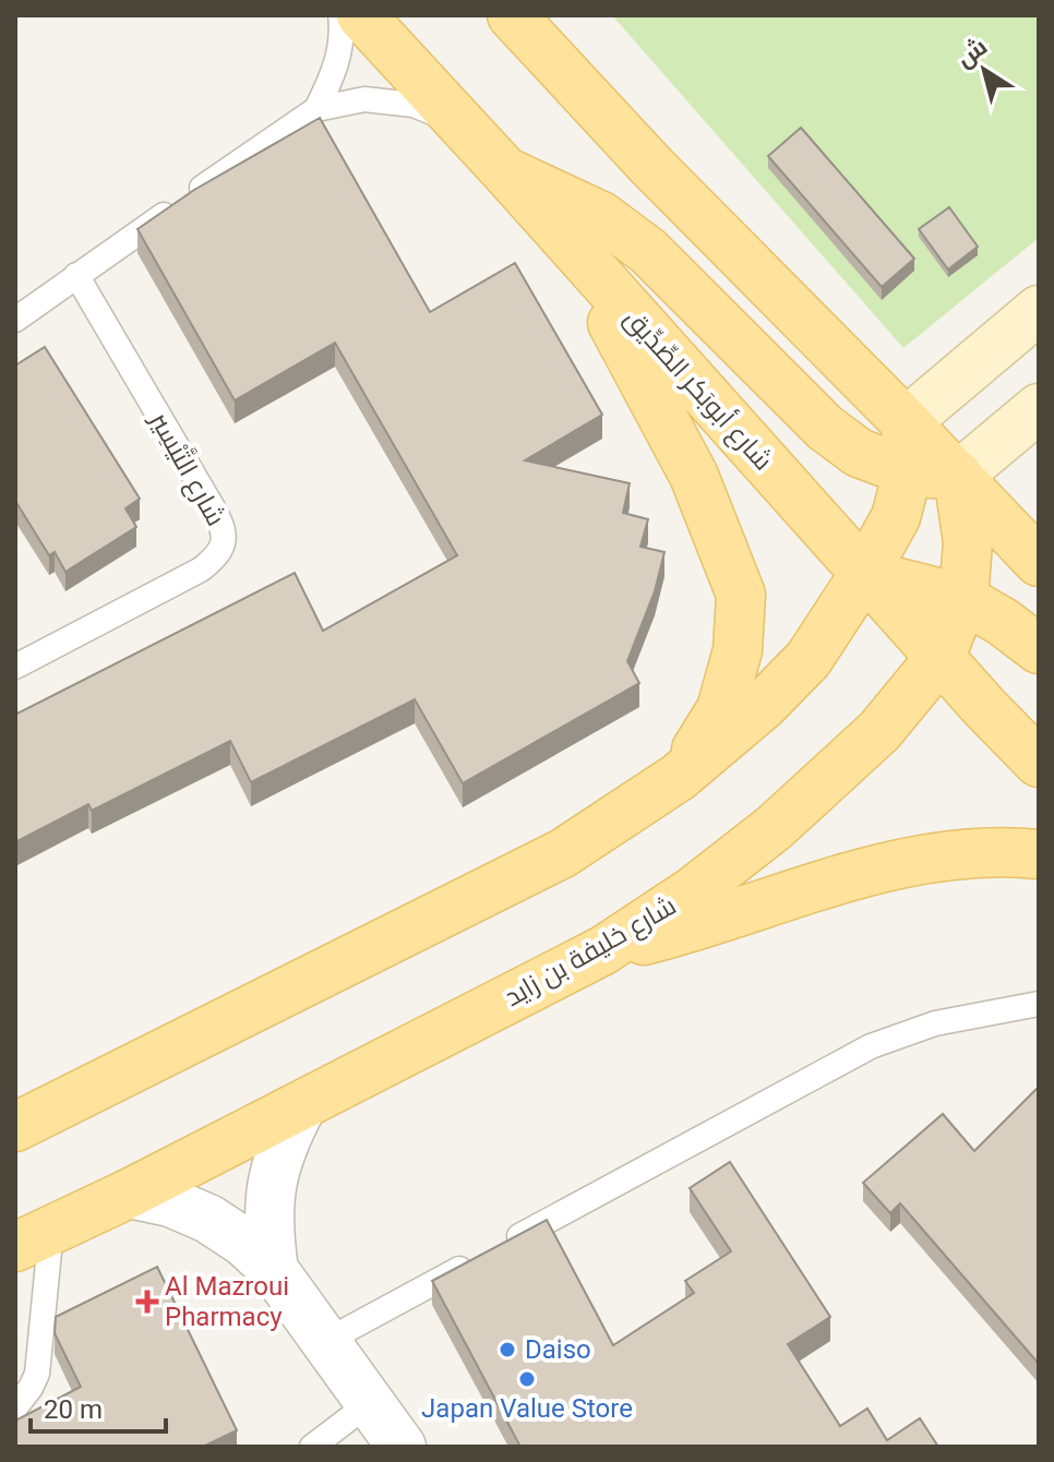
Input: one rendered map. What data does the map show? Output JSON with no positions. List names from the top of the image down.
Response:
{
  "streets": {
    "main road": ["شارع أبوبَكر الصِّدِّيق", "شارع خليفة بن زايد"],
    "lane": ["شارع التَّيْسِير"]
  },
  "crossings": [
    ["شارع أبوبَكر الصِّدِّيق", "شارع خليفة بن زايد"]
  ],
  "places": {
    "health": ["Al Mazroui Pharmacy"],
    "other": ["Daiso", "Japan Value Store"]
  },
  "scale_bar": "20 m",
  "north": "top left"
}
